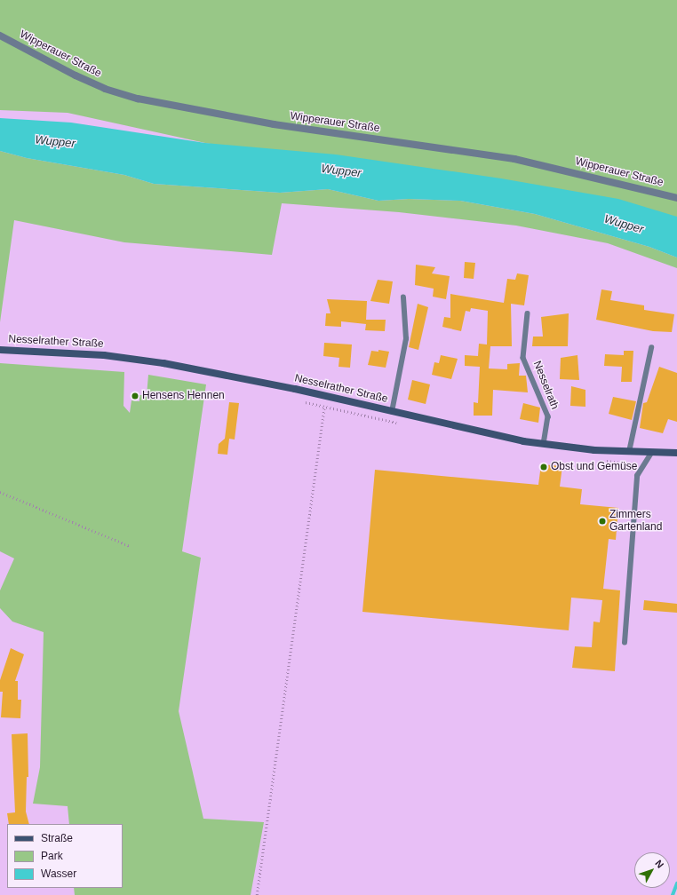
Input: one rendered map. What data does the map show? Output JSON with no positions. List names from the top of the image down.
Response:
{
  "streets": {
    "main road": ["Nesselrather Straße"],
    "street": ["Wipperauer Straße"],
    "lane": ["Nesselrath"]
  },
  "crossings": [
    ["Nesselrather Straße", "Nesselrath"]
  ],
  "water": ["Wupper"],
  "places": ["Hensens Hennen", "Obst und Gemüse", "Zimmers Gartenland"],
  "legend": ["Straße", "Park", "Wasser"],
  "north": "top right"
}
